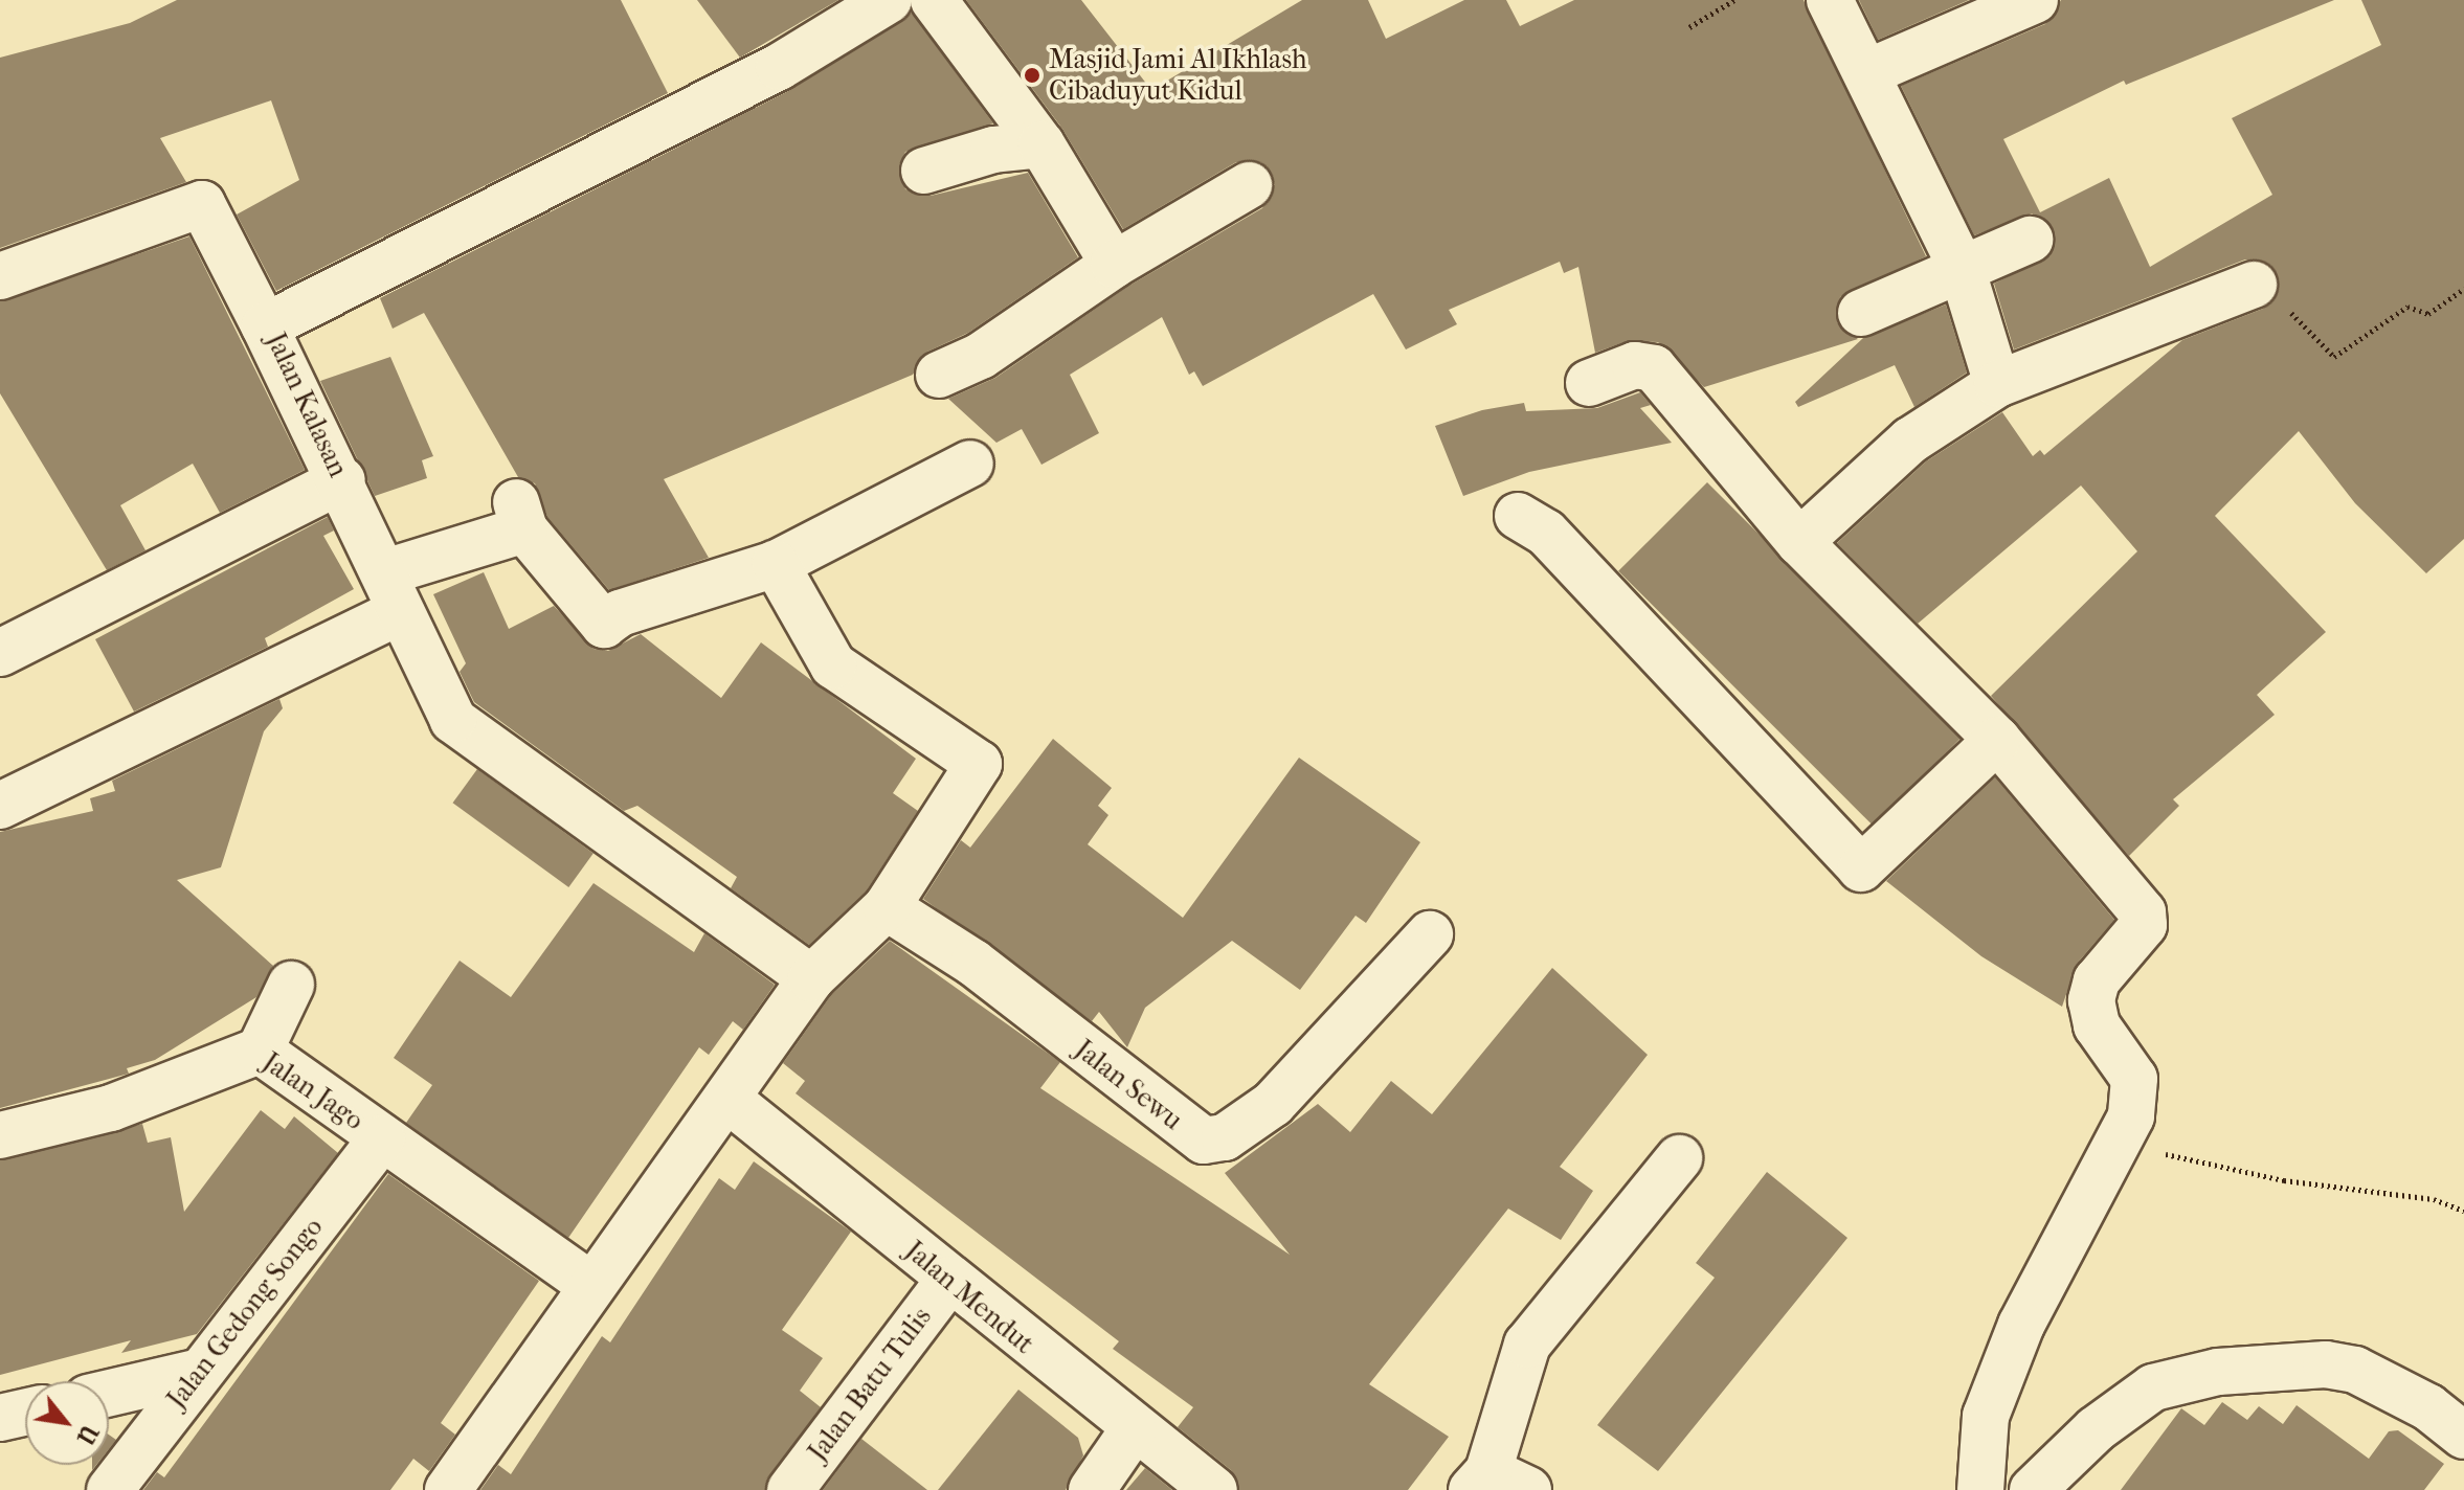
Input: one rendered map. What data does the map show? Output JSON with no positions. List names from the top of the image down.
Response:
{
  "streets": {
    "street": [
      "Jalan Kalasan",
      "Jalan Sewu",
      "Jalan Jago",
      "Jalan Mendut",
      "Jalan Gedong Songo",
      "Jalan Batu Tulis"
    ]
  },
  "crossings": [
    ["Jalan Jago", "Jalan Gedong Songo"],
    ["Jalan Mendut", "Jalan Batu Tulis"]
  ],
  "places": ["Masjid Jami Al Ikhlash Cibaduyut Kidul"],
  "north": "bottom right"
}
